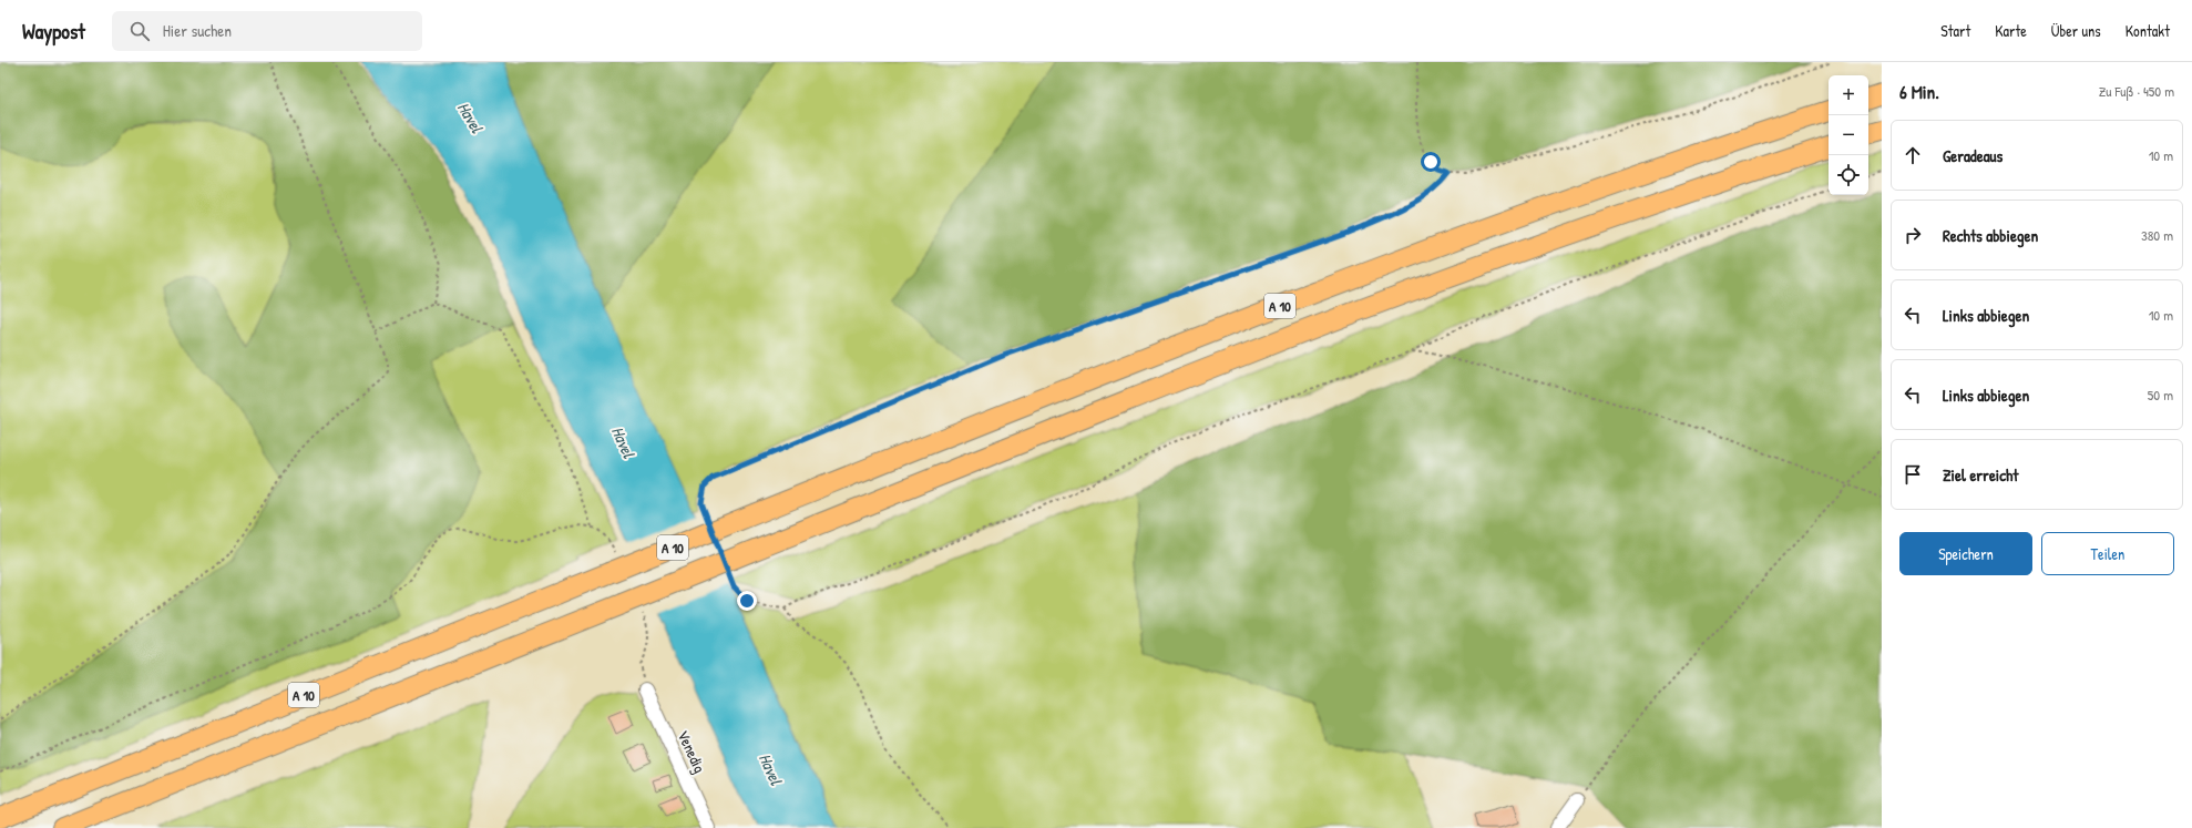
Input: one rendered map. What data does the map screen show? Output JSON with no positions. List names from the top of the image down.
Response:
{
  "streets": {
    "highway": ["A 10"],
    "street": ["Venedig"]
  },
  "water": ["Havel"],
  "page": {
    "header": "Waypost",
    "search": "Hier suchen",
    "nav": [
      "Start",
      "Karte",
      "Über uns",
      "Kontakt"
    ],
    "heading": ["6 Min.", "Zu Fuß · 450 m"],
    "map_buttons": ["+", "−"],
    "list": [
      ["Geradeaus", "10 m"],
      ["Rechts abbiegen", "380 m"],
      ["Links abbiegen", "10 m"],
      ["Links abbiegen", "50 m"],
      "Ziel erreicht"
    ],
    "buttons": ["Speichern", "Teilen"]
  }
}
